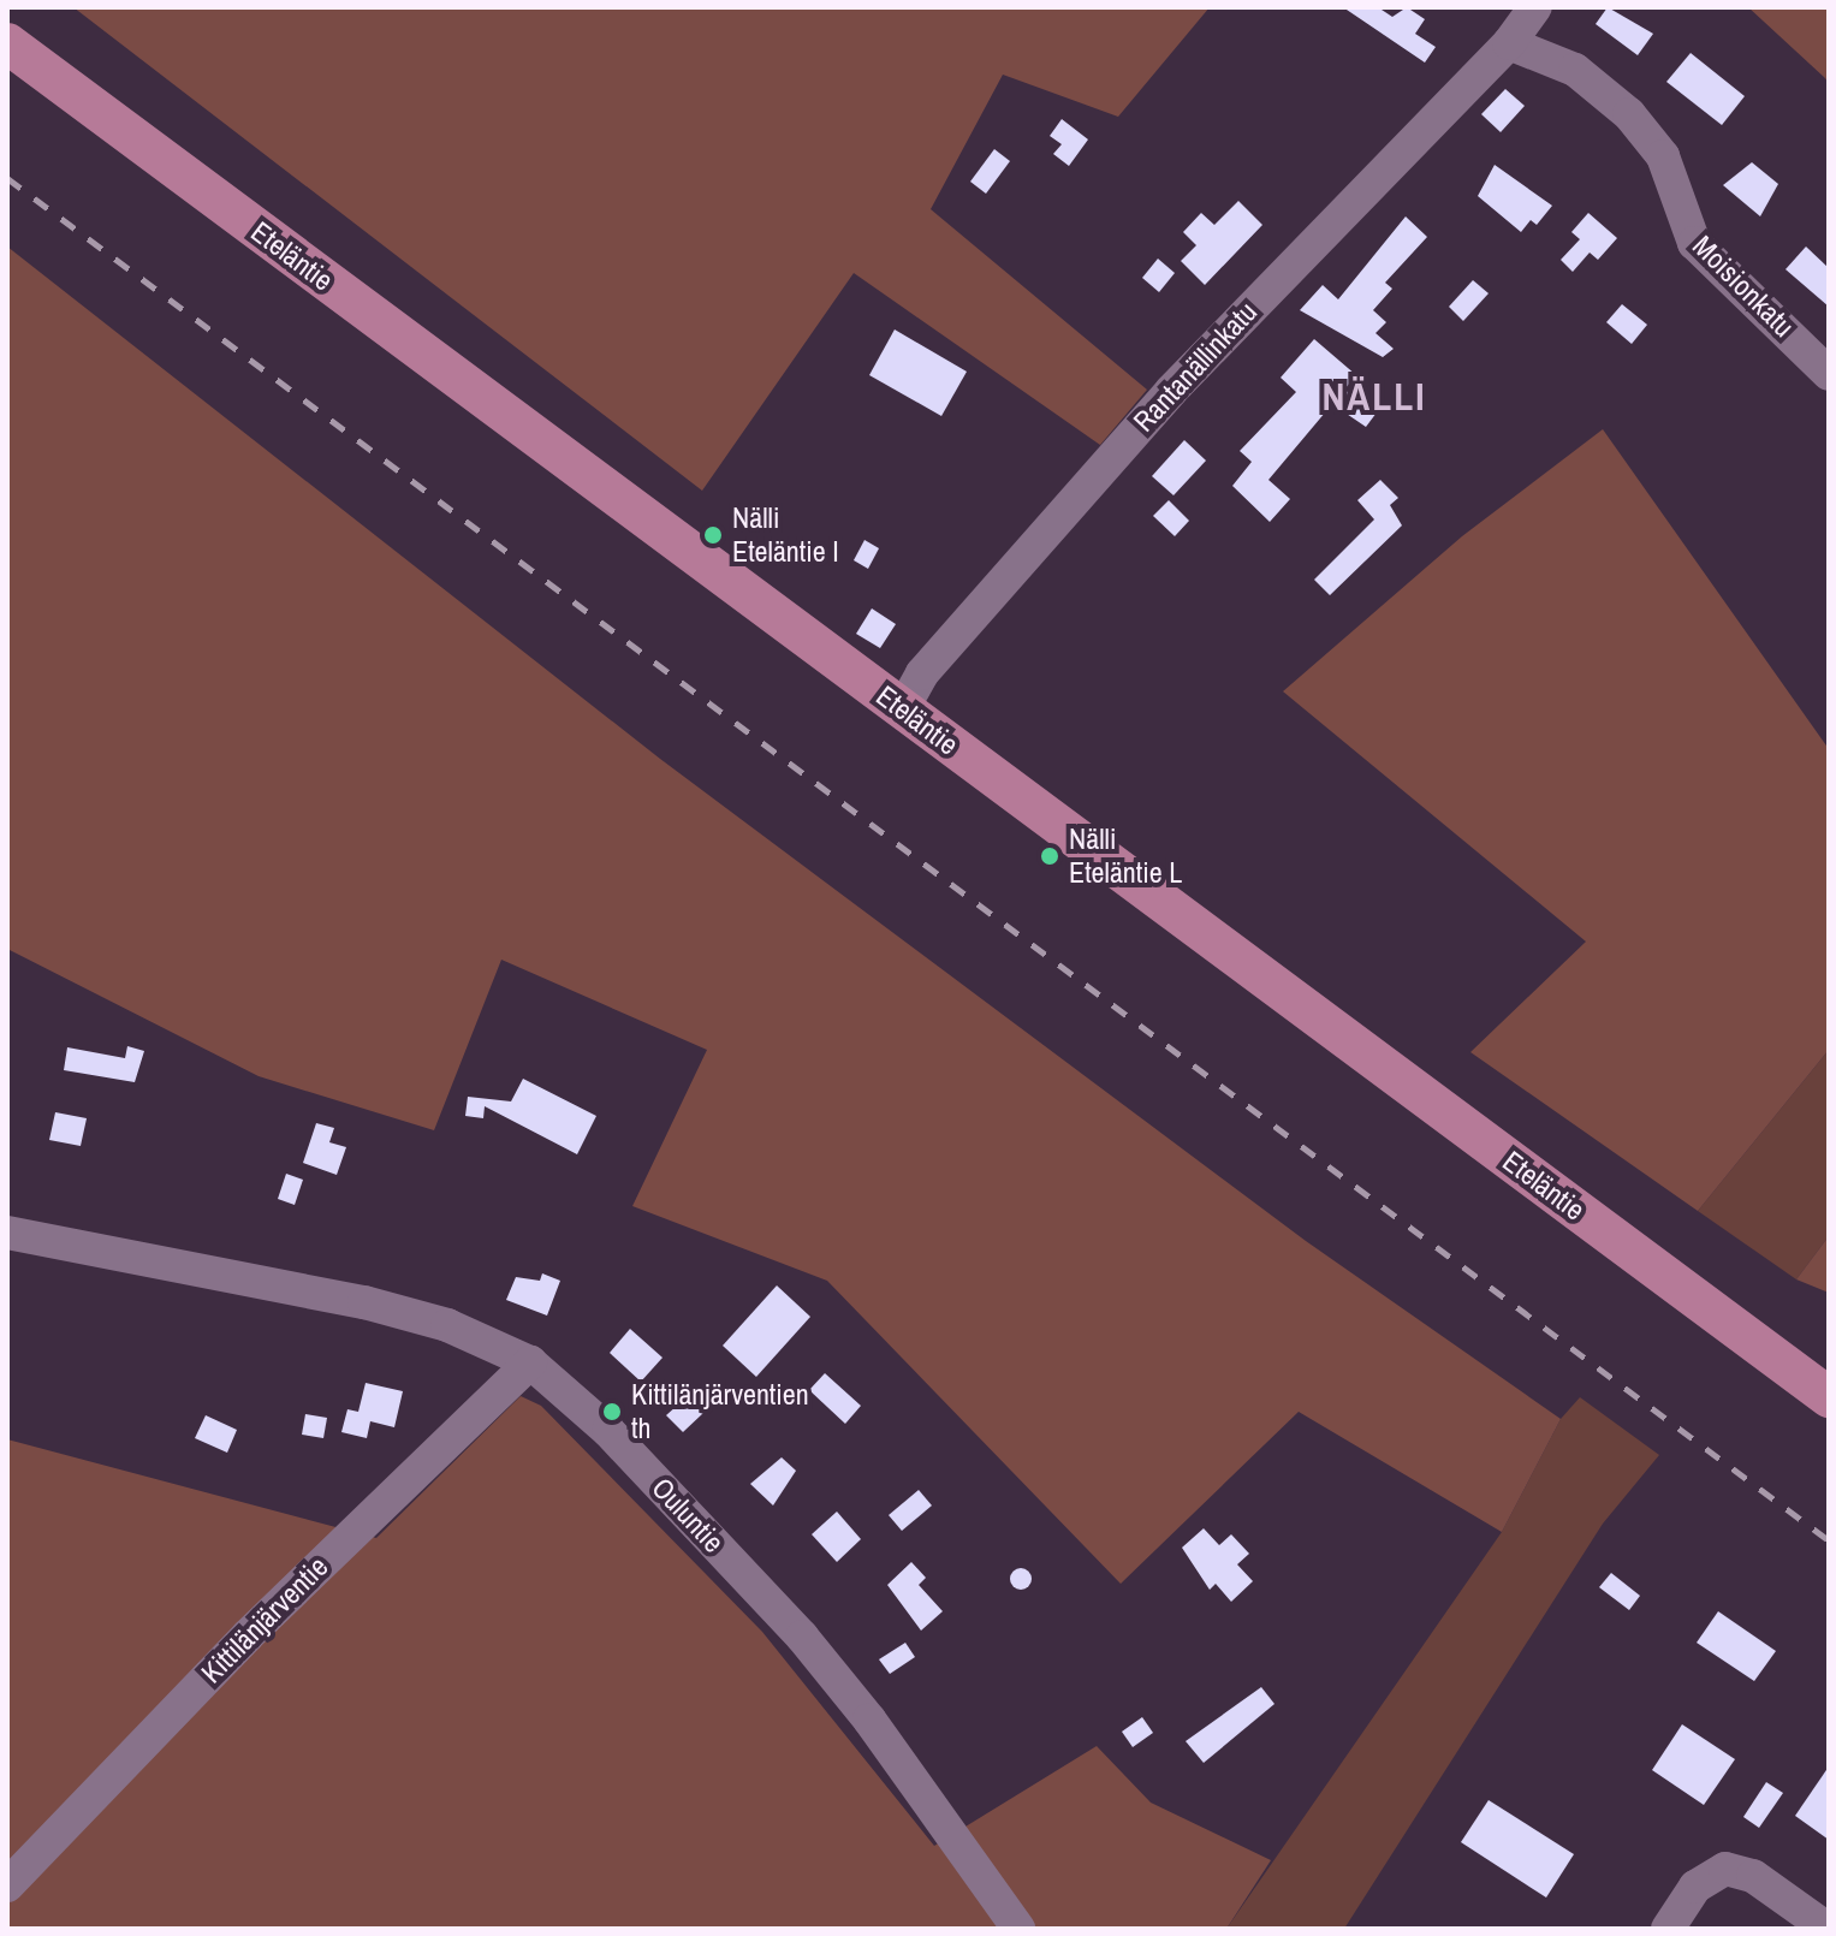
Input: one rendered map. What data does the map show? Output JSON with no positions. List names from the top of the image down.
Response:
{
  "streets": {
    "main road": ["Eteläntie"],
    "street": [
      "Moisionkatu",
      "Rantanällinkatu",
      "Ouluntie",
      "Kittilänjärventie"
    ]
  },
  "crossings": [
    ["Eteläntie", "Rantanällinkatu"],
    ["Moisionkatu", "Rantanällinkatu"],
    ["Ouluntie", "Kittilänjärventie"]
  ],
  "districts": ["NÄLLI"],
  "places": ["Nälli Eteläntie I", "Nälli Eteläntie L", "Kittilänjärventien th"]
}
